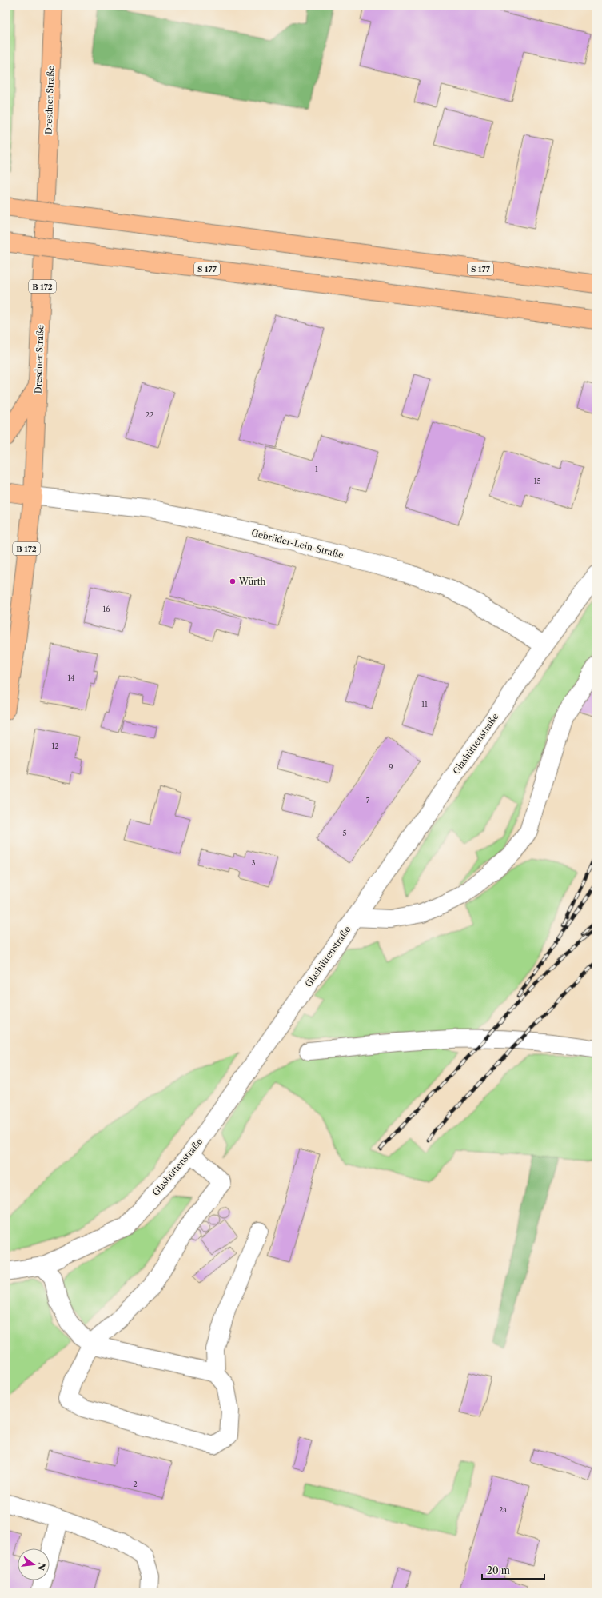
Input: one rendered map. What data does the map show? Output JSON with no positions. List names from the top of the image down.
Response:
{
  "streets": {
    "main road": ["Dresdner Straße", "S 177", "B 172"],
    "street": ["Gebrüder-Lein-Straße", "Glashüttenstraße"]
  },
  "crossings": [
    ["Dresdner Straße", "Gebrüder-Lein-Straße"],
    ["Gebrüder-Lein-Straße", "Glashüttenstraße"]
  ],
  "places": ["Würth"],
  "house_numbers": [
    "22",
    "1",
    "15",
    "16",
    "14",
    "11",
    "12",
    "9",
    "7",
    "5",
    "3",
    "2",
    "2a"
  ],
  "scale_bar": "20 m",
  "north": "right"
}
